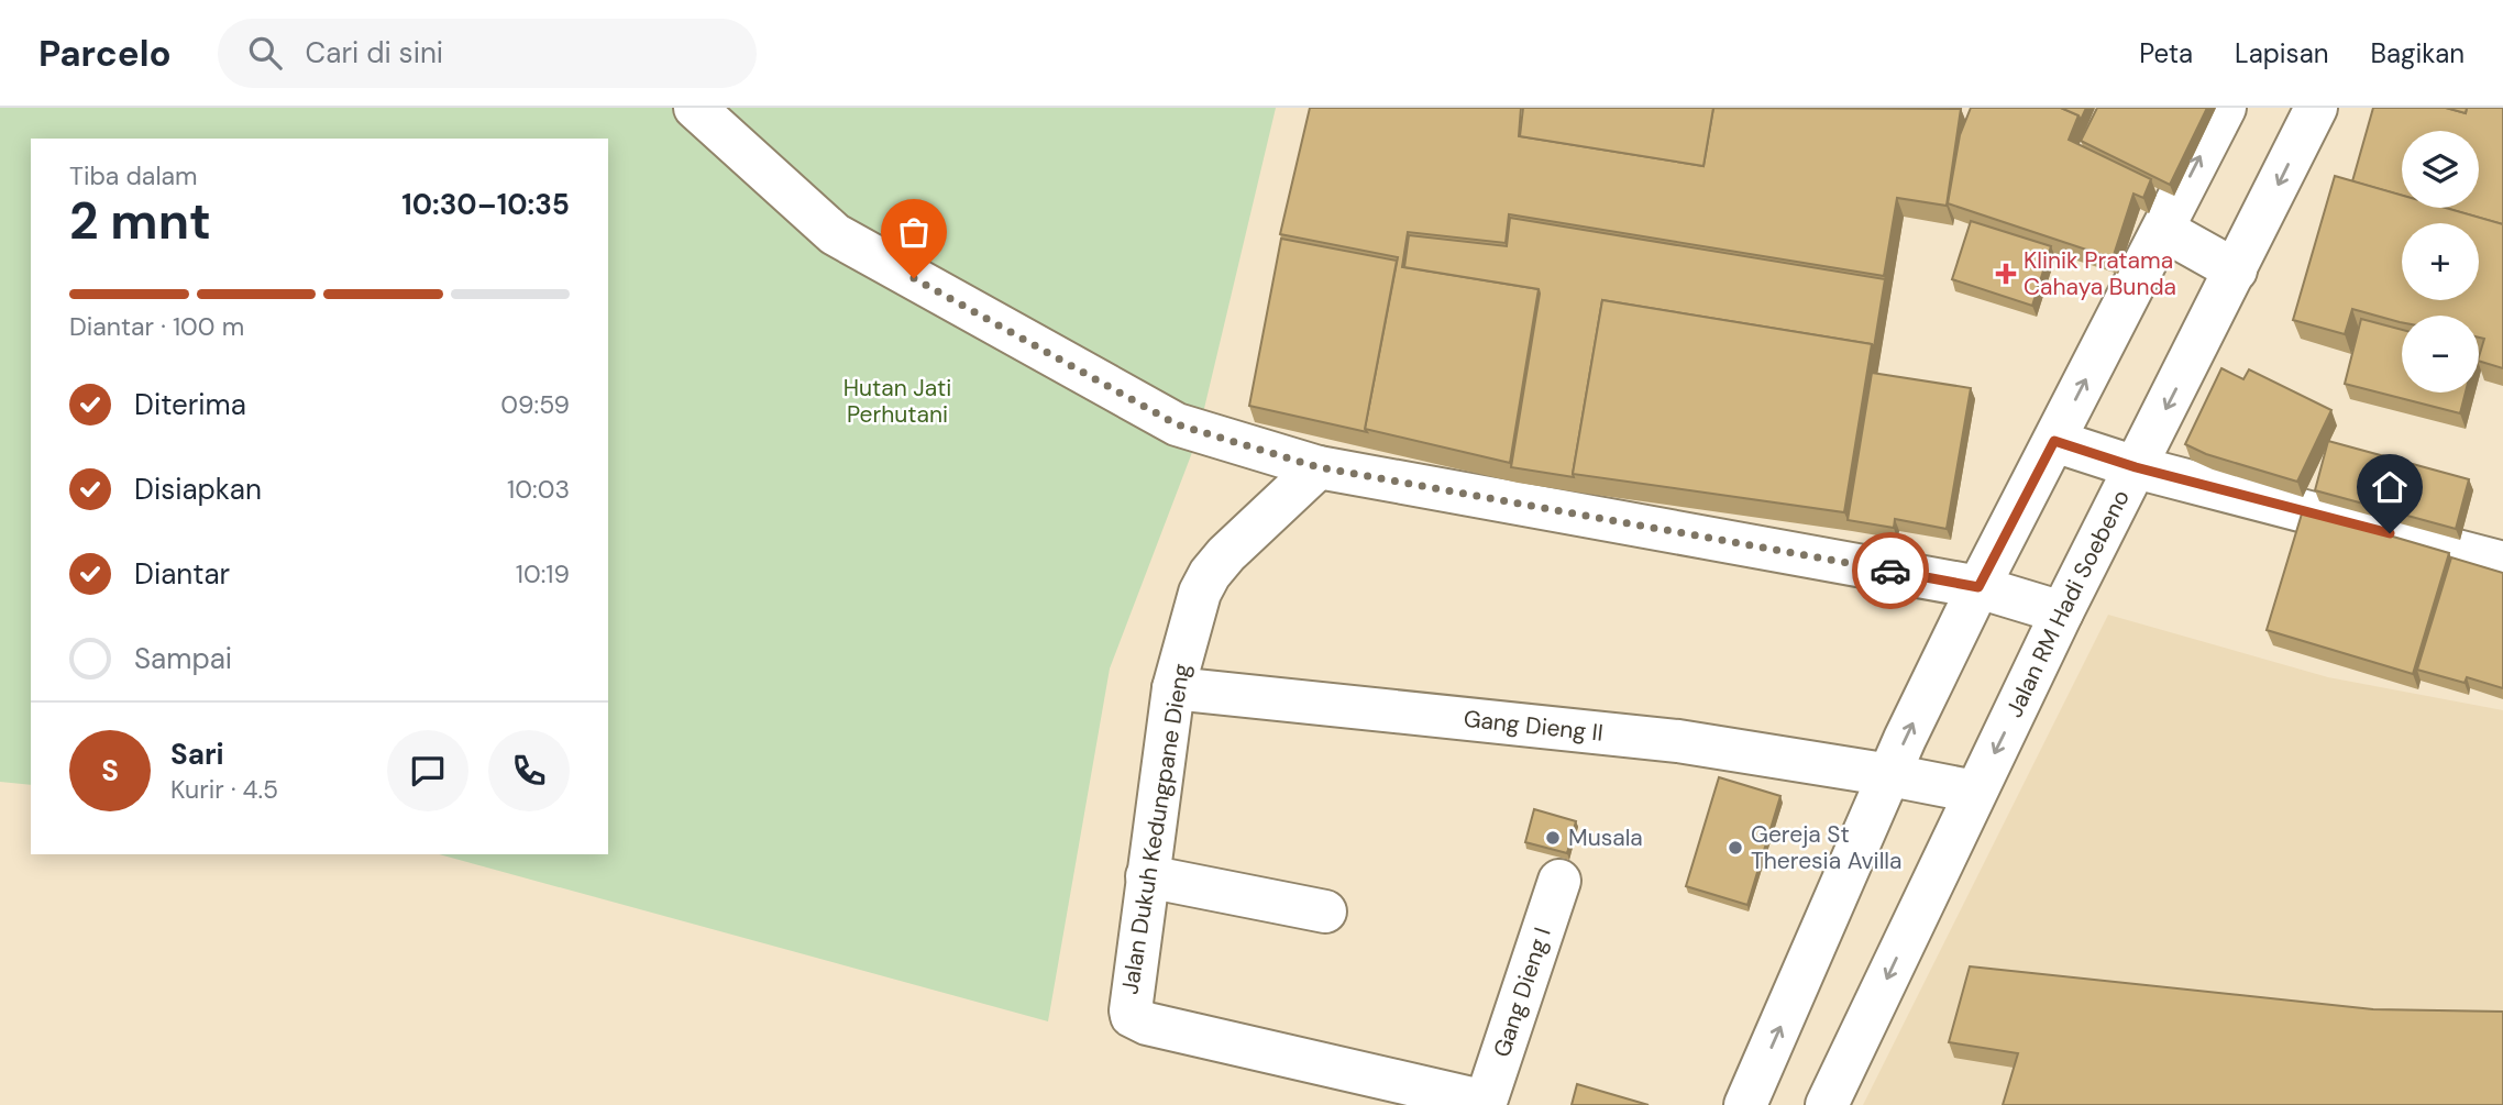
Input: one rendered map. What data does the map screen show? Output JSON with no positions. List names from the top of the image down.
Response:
{
  "streets": {
    "street": [
      "Jalan RM Hadi Soebeno",
      "Gang Dieng II",
      "Jalan Dukuh Kedungpane Dieng",
      "Gang Dieng I"
    ]
  },
  "crossings": [
    ["Jalan RM Hadi Soebeno", "Gang Dieng II"],
    ["Gang Dieng II", "Jalan Dukuh Kedungpane Dieng"],
    ["Jalan Dukuh Kedungpane Dieng", "Gang Dieng I"]
  ],
  "parks": ["Hutan Jati Perhutani"],
  "places": {
    "health": ["Klinik Pratama Cahaya Bunda"],
    "other": ["Musala", "Gereja St Theresia Avilla"]
  },
  "page": {
    "header": "Parcelo",
    "search": "Cari di sini",
    "nav": ["Peta", "Lapisan", "Bagikan"],
    "map_buttons": ["+", "−"],
    "heading": ["2 mnt", "Tiba dalam", "10:30–10:35"],
    "panel": ["Sari", "Kurir · 4.5"],
    "bar": "Diantar · 100 m",
    "list": [
      ["Diterima", "09:59"],
      ["Disiapkan", "10:03"],
      ["Diantar", "10:19"],
      "Sampai"
    ],
    "round": "S"
  }
}
